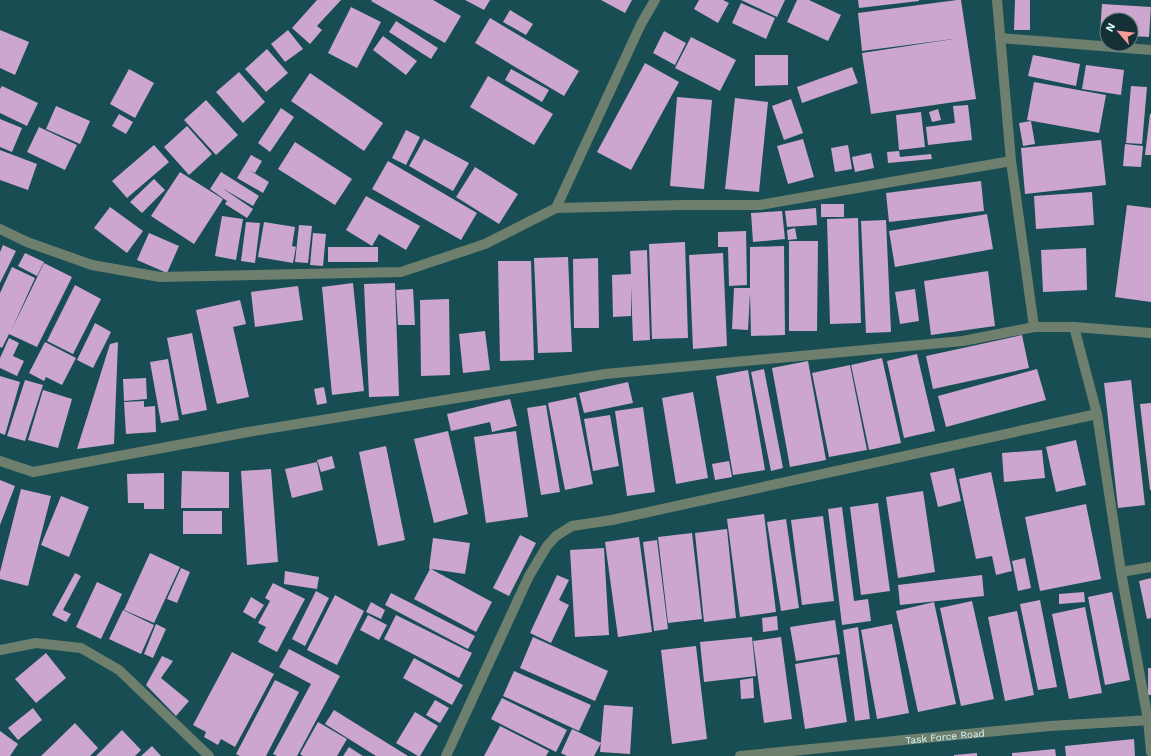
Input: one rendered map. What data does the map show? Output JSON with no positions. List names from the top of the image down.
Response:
{
  "streets": {
    "street": ["Task Force Road"]
  },
  "north": "top left"
}
